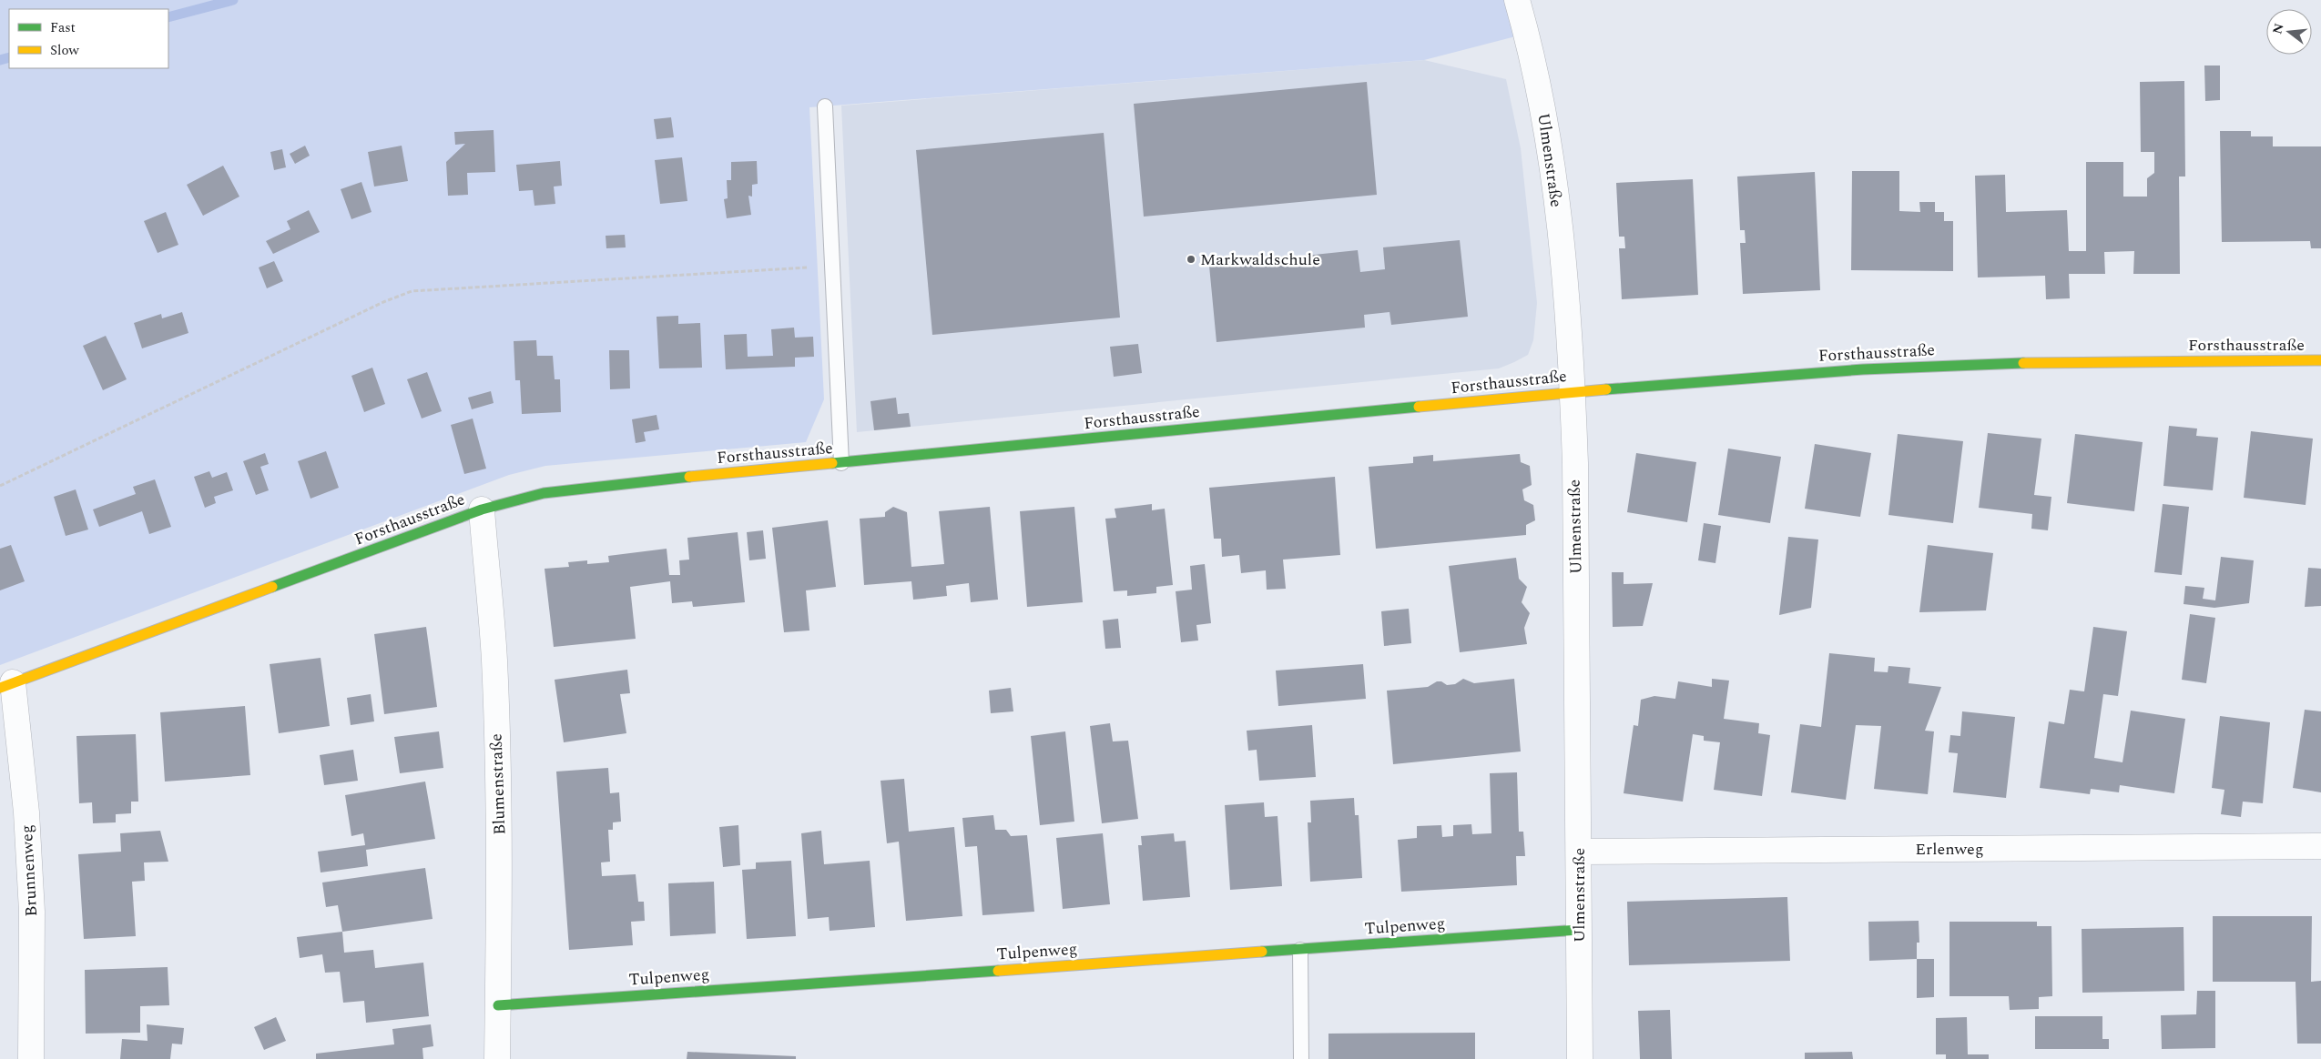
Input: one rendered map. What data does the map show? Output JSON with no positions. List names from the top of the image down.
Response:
{
  "streets": {
    "street": [
      "Ulmenstraße",
      "Forsthausstraße",
      "Blumenstraße",
      "Erlenweg",
      "Brunnenweg",
      "Tulpenweg"
    ]
  },
  "crossings": [
    ["Ulmenstraße", "Forsthausstraße"],
    ["Ulmenstraße", "Erlenweg"],
    ["Ulmenstraße", "Tulpenweg"],
    ["Forsthausstraße", "Blumenstraße"],
    ["Forsthausstraße", "Brunnenweg"],
    ["Blumenstraße", "Tulpenweg"]
  ],
  "places": ["Markwaldschule"],
  "legend": ["Fast", "Slow"],
  "north": "left"
}
